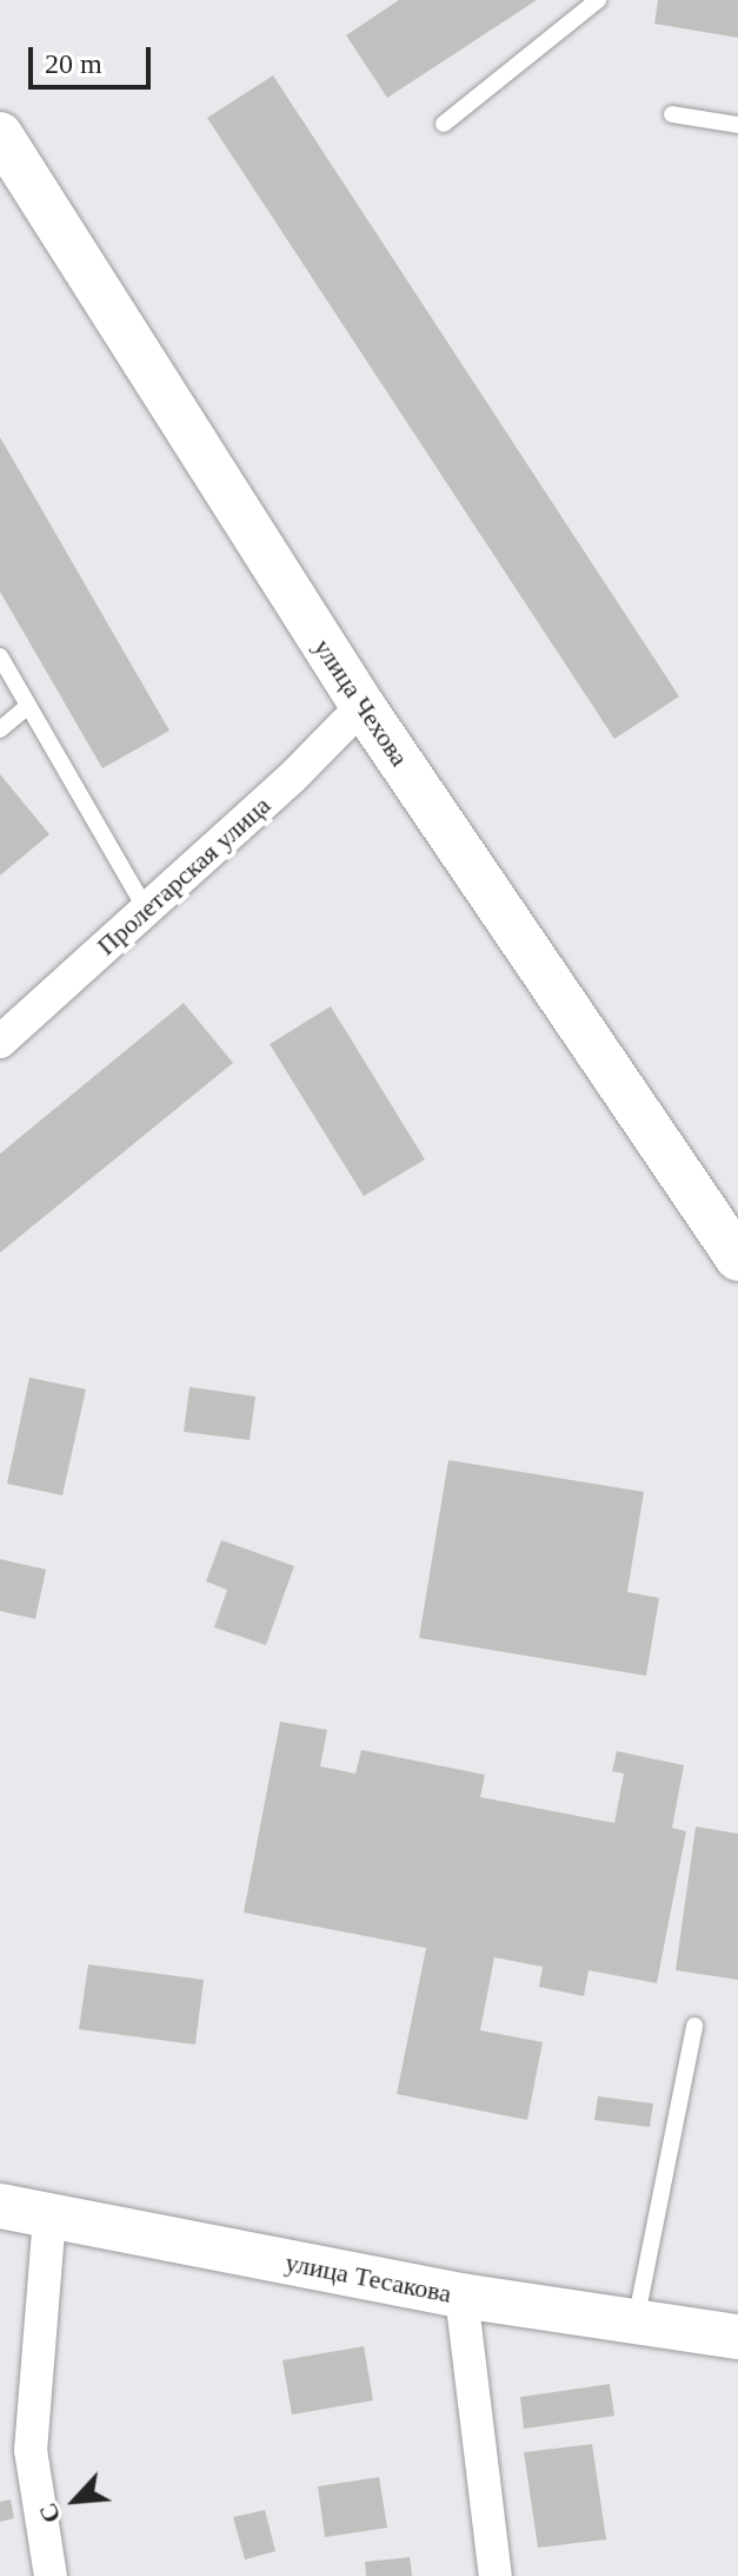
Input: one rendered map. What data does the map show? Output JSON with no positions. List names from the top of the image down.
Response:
{
  "streets": {
    "main road": ["улица Чехова", "улица Тесакова"],
    "street": ["Пролетарская улица"]
  },
  "crossings": [
    ["улица Чехова", "Пролетарская улица"]
  ],
  "scale_bar": "20 m",
  "north": "bottom left"
}
